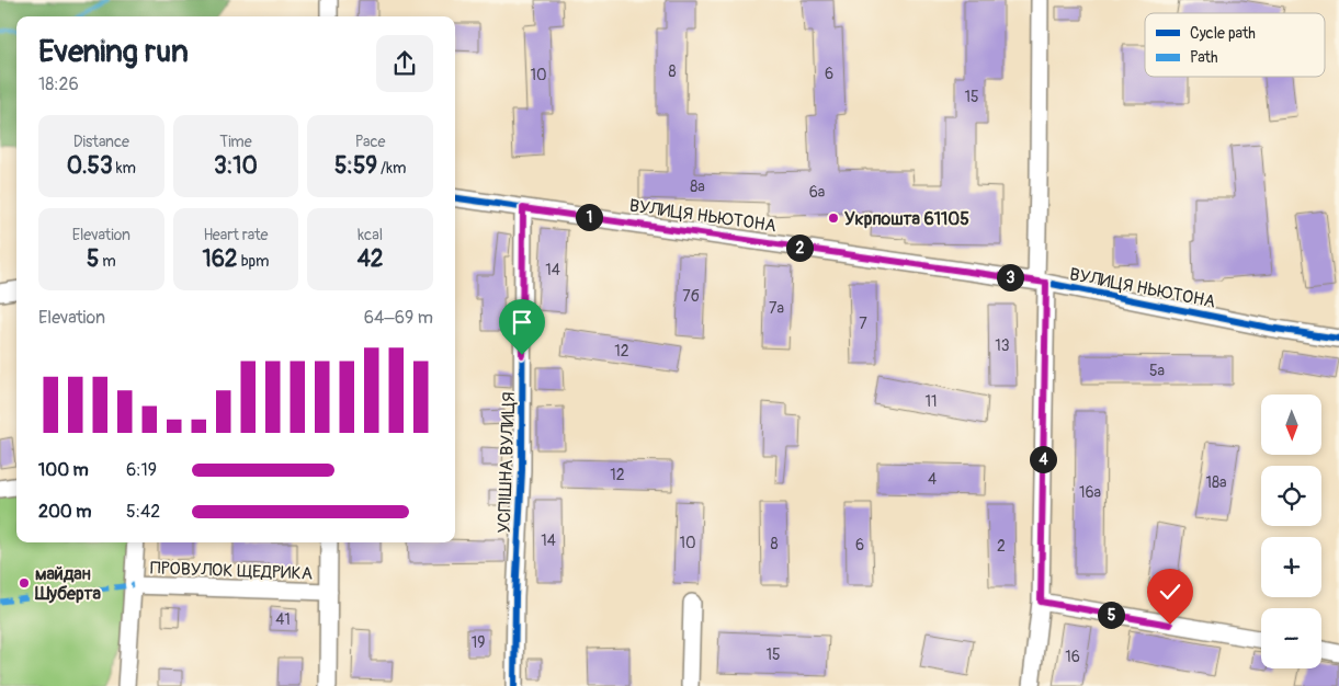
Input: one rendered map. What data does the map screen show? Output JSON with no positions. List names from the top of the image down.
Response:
{
  "streets": {
    "street": ["ВУЛИЦЯ НЬЮТОНА", "УСПІШНА ВУЛИЦЯ", "ПРОВУЛОК ЩЕДРИКА"]
  },
  "crossings": [
    ["ВУЛИЦЯ НЬЮТОНА", "УСПІШНА ВУЛИЦЯ"]
  ],
  "places": ["Укрпошта 61105", "майдан Шуберта"],
  "house_numbers": [
    "8",
    "6",
    "10",
    "15",
    "8а",
    "6a",
    "14",
    "7б",
    "7а",
    "7",
    "13",
    "12",
    "5а",
    "11",
    "12",
    "4",
    "18а",
    "16а",
    "14",
    "10",
    "8",
    "6",
    "2",
    "41",
    "19",
    "15",
    "16"
  ],
  "legend": ["Cycle path", "Path"],
  "north": "bottom",
  "page": {
    "heading": ["Evening run", "18:26"],
    "stats": [
      ["Distance", "0.53 km"],
      ["Time", "3:10"],
      ["Pace", "5:59 /km"],
      ["Elevation", "5 m"],
      ["Heart rate", "162 bpm"],
      ["kcal", "42"]
    ],
    "pins": [
      "1",
      "2",
      "3",
      "4",
      "5"
    ],
    "chart": ["Elevation", "64–69 m"],
    "map_buttons": ["+", "−"],
    "list": [
      {
        "name": "100 m",
        "note": "6:19"
      },
      {
        "name": "200 m",
        "note": "5:42"
      }
    ]
  }
}
